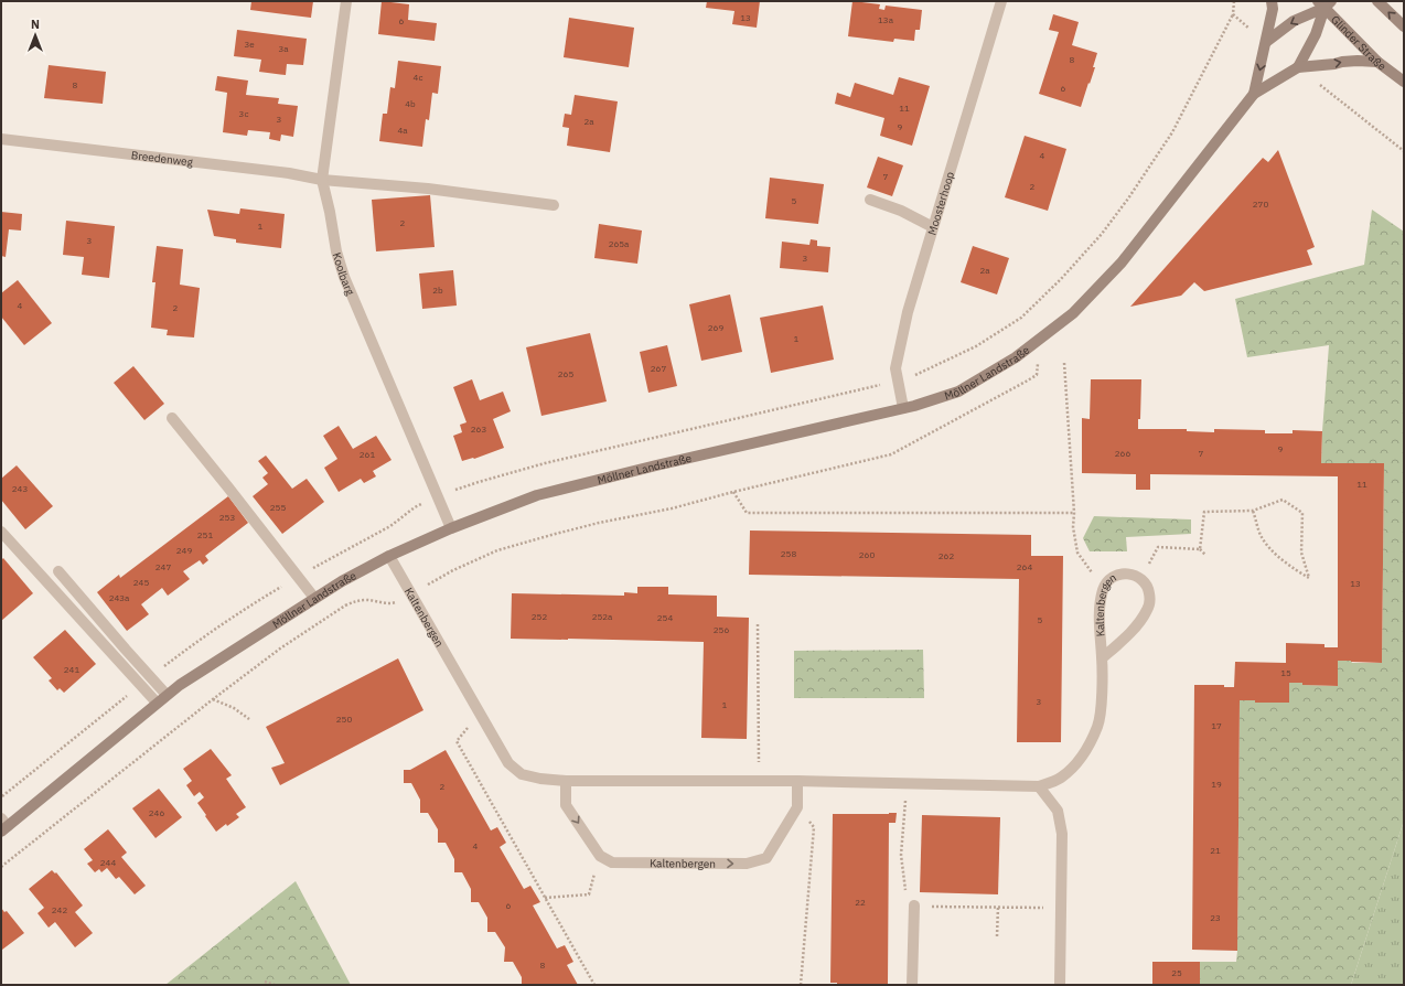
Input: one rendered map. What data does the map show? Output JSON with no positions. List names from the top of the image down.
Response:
{
  "streets": {
    "street": [
      "Glinder Straße",
      "Breedenweg",
      "Moosterhoop",
      "Koolbarg",
      "Möllner Landstraße",
      "Kaltenbergen"
    ]
  },
  "crossings": [
    ["Glinder Straße", "Möllner Landstraße"],
    ["Breedenweg", "Koolbarg"],
    ["Moosterhoop", "Möllner Landstraße"],
    ["Koolbarg", "Möllner Landstraße"],
    ["Möllner Landstraße", "Kaltenbergen"]
  ],
  "house_numbers": [
    "13",
    "13a",
    "6",
    "3e",
    "3a",
    "8",
    "4c",
    "8",
    "6",
    "4b",
    "11",
    "3c",
    "3",
    "2a",
    "9",
    "4a",
    "4",
    "7",
    "2",
    "5",
    "270",
    "2",
    "1",
    "3",
    "265a",
    "3",
    "2a",
    "2b",
    "4",
    "2",
    "269",
    "1",
    "267",
    "265",
    "263",
    "9",
    "266",
    "7",
    "261",
    "11",
    "243",
    "255",
    "253",
    "251",
    "249",
    "258",
    "260",
    "262",
    "247",
    "264",
    "245",
    "13",
    "243a",
    "252",
    "252a",
    "254",
    "5",
    "256",
    "241",
    "15",
    "3",
    "1",
    "250",
    "17",
    "19",
    "2",
    "246",
    "4",
    "21",
    "244",
    "22",
    "6",
    "242",
    "23",
    "8",
    "25"
  ],
  "north": "top"
}
